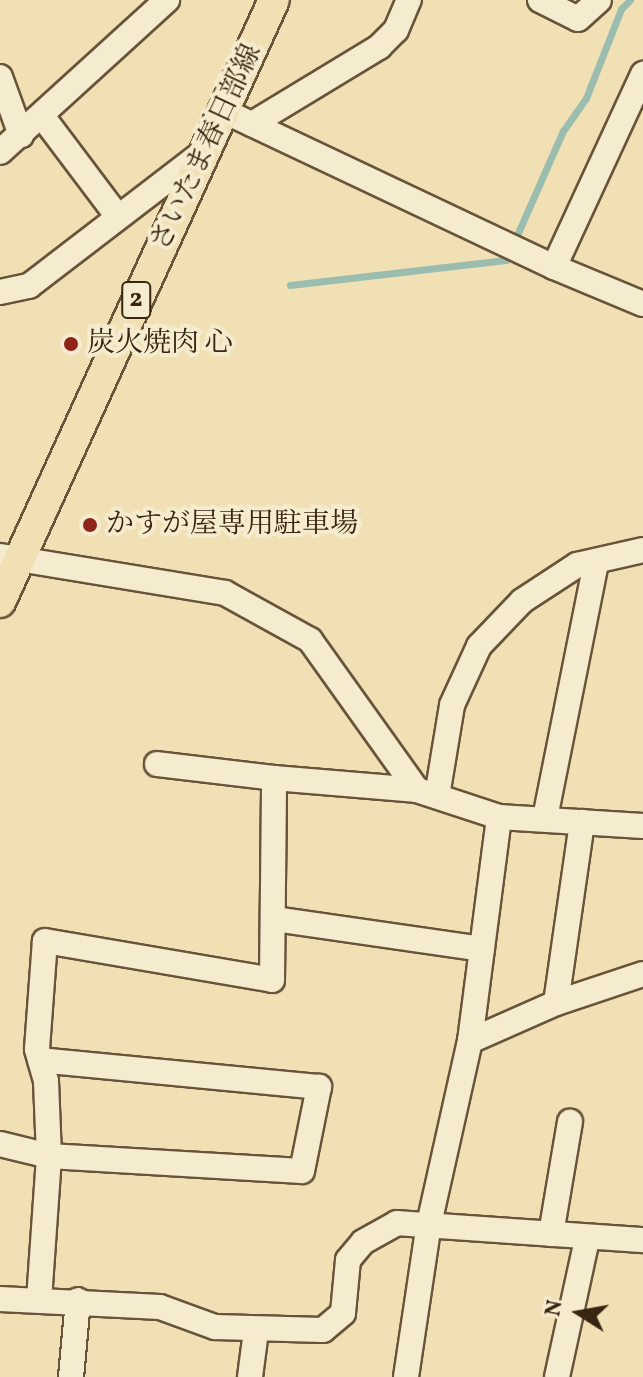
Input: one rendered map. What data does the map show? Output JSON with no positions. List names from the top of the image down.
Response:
{
  "streets": {
    "main road": ["さいたま春日部線", "2"]
  },
  "places": ["炭火焼肉 心", "かすが屋専用駐車場"],
  "north": "left"
}
